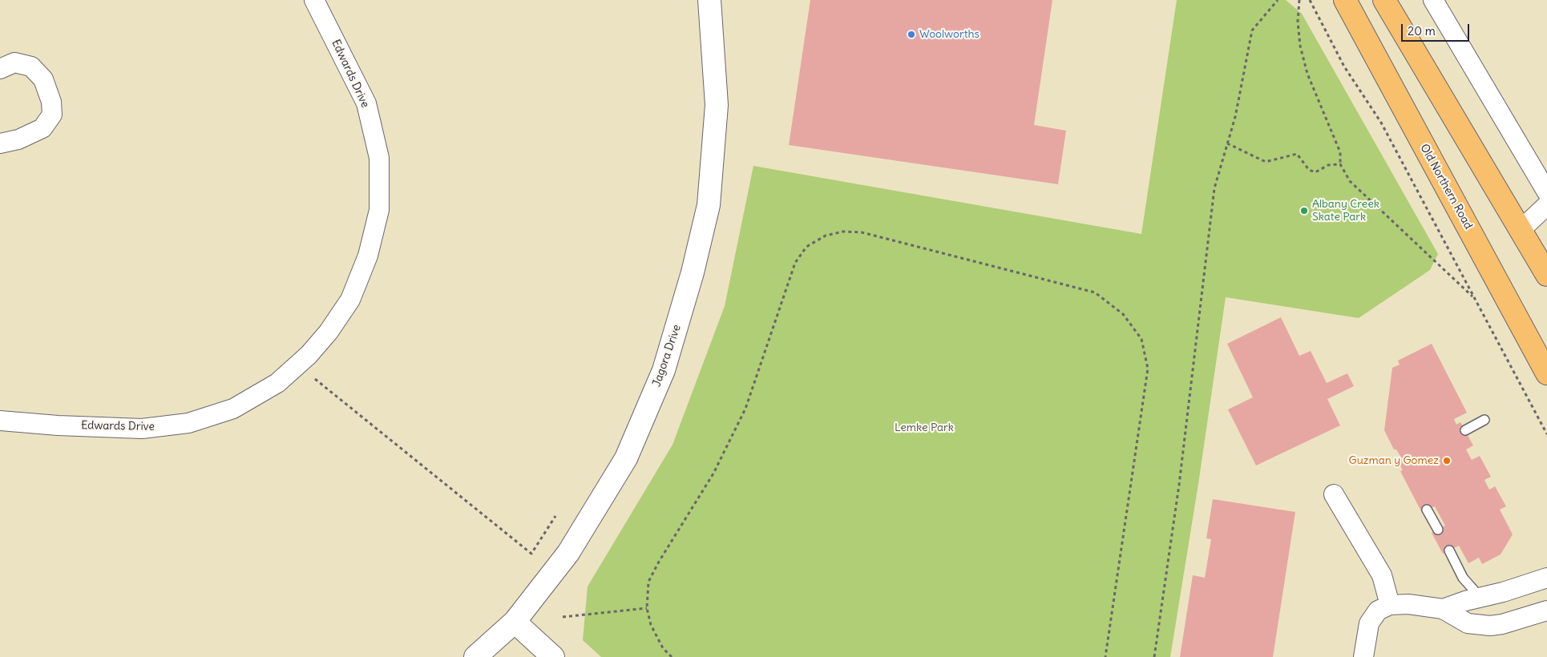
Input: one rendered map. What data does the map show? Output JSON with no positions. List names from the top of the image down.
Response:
{
  "streets": {
    "highway": ["Old Northern Road"],
    "street": ["Edwards Drive", "Jagora Drive"]
  },
  "parks": ["Lemke Park"],
  "places": ["Woolworths", "Albany Creek Skate Park", "Guzman y Gomez"],
  "scale_bar": "20 m"
}
